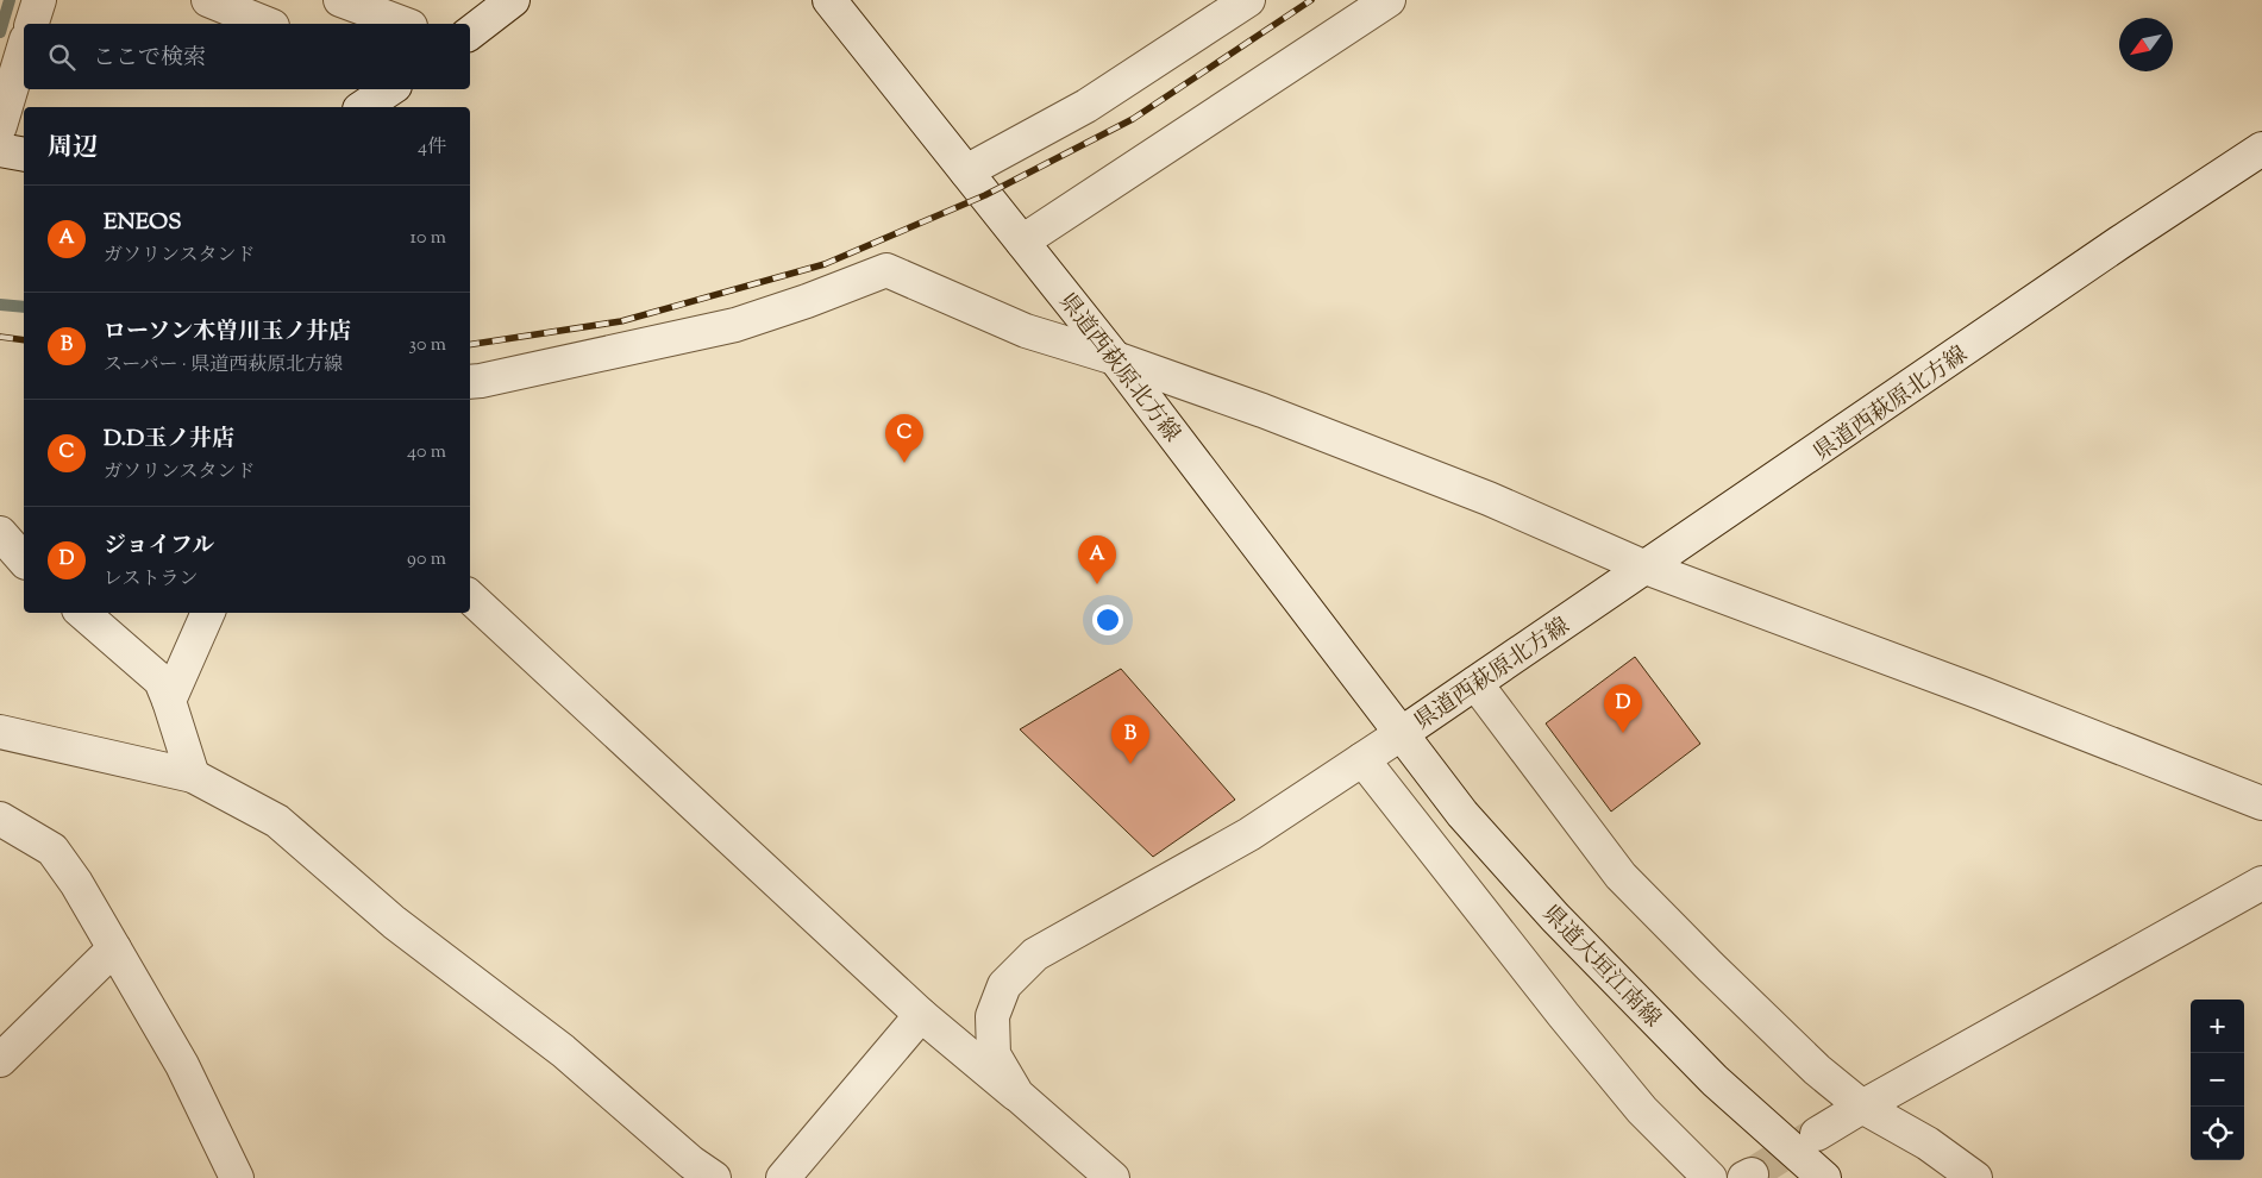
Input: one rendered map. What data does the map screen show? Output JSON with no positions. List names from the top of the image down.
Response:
{
  "streets": {
    "street": ["県道西萩原北方線", "県道大垣江南線"]
  },
  "crossings": [
    ["県道西萩原北方線", "県道大垣江南線"]
  ],
  "north": "bottom left",
  "page": {
    "search": "ここで検索",
    "heading": ["周辺", "4件"],
    "list": [
      {
        "mark": "A",
        "name": "ENEOS",
        "note": "ガソリンスタンド",
        "value": "10 m"
      },
      {
        "mark": "B",
        "name": "ローソン木曽川玉ノ井店",
        "note": "スーパー · 県道西萩原北方線",
        "value": "30 m"
      },
      {
        "mark": "C",
        "name": "D.D玉ノ井店",
        "note": "ガソリンスタンド",
        "value": "40 m"
      },
      {
        "mark": "D",
        "name": "ジョイフル",
        "note": "レストラン",
        "value": "90 m"
      }
    ],
    "pins": [
      "C",
      "A",
      "D",
      "B"
    ],
    "map_buttons": ["+", "−"]
  }
}
